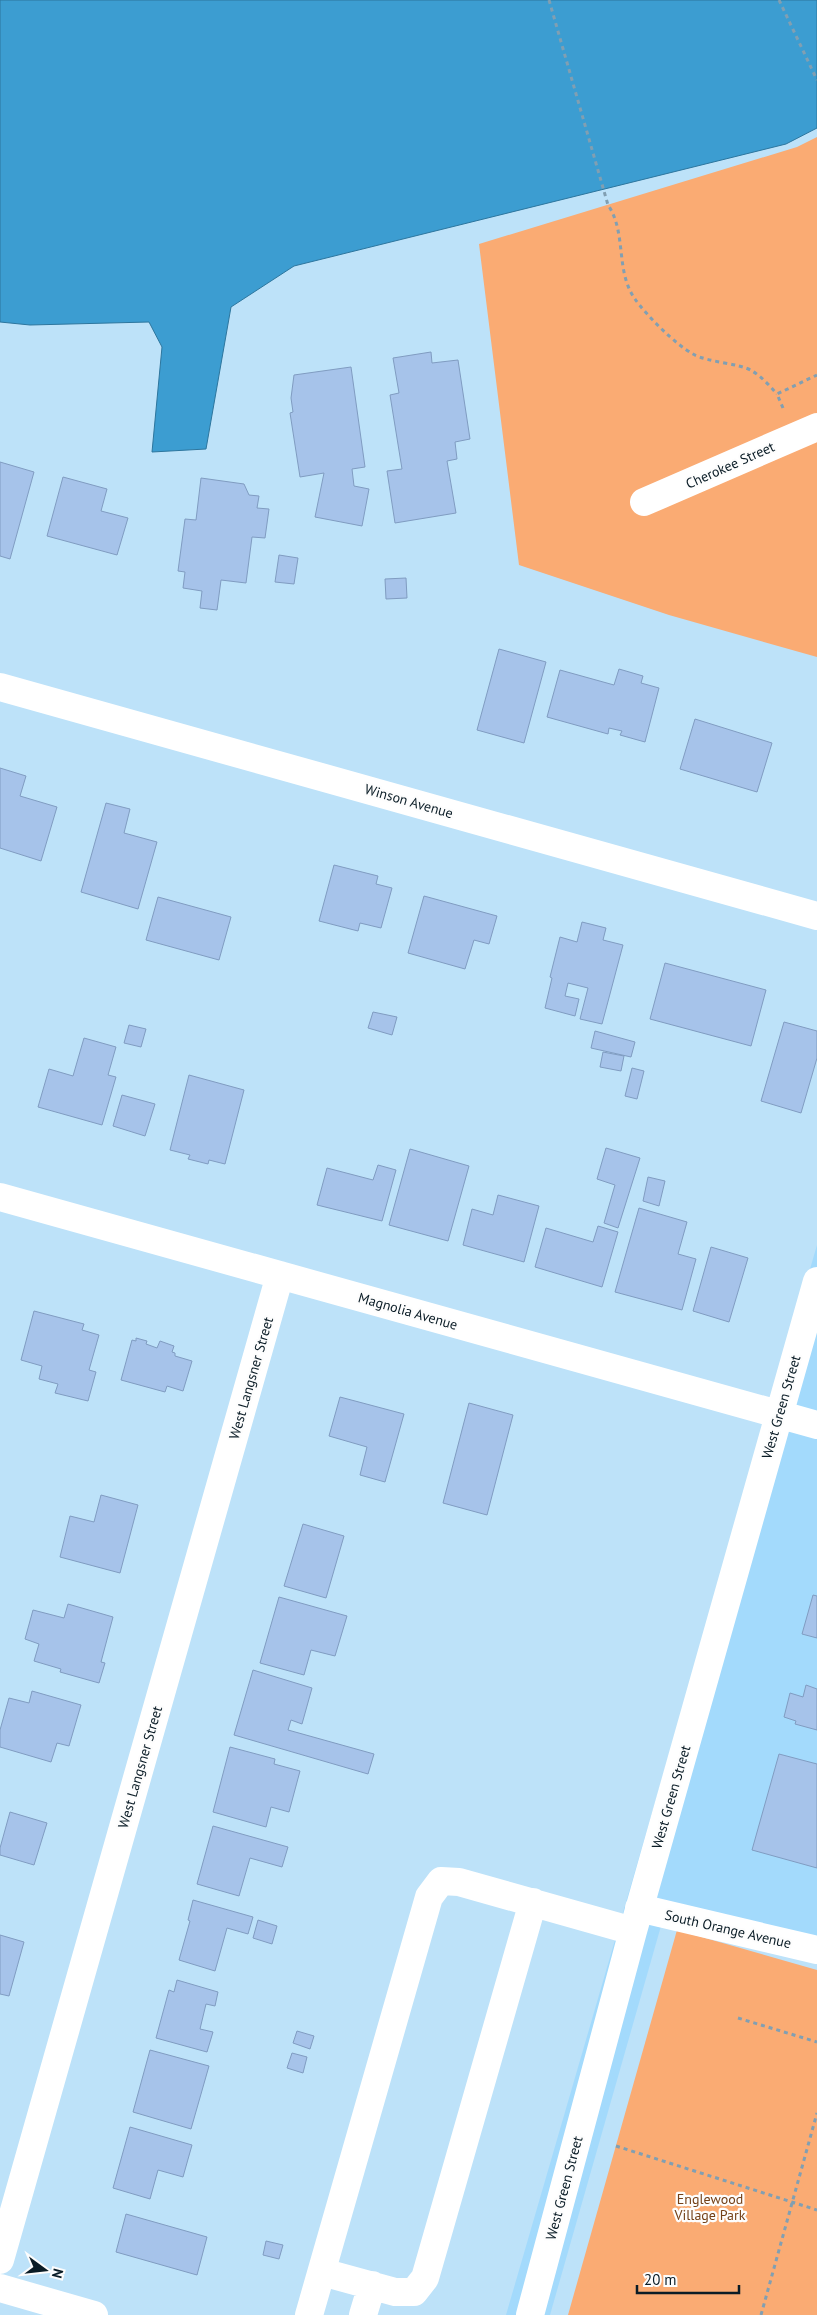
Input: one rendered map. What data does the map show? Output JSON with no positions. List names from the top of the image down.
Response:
{
  "streets": {
    "street": [
      "Cherokee Street",
      "Winson Avenue",
      "Magnolia Avenue",
      "West Langsner Street",
      "West Green Street",
      "South Orange Avenue"
    ]
  },
  "crossings": [
    ["Magnolia Avenue", "West Langsner Street"],
    ["Magnolia Avenue", "West Green Street"],
    ["West Green Street", "South Orange Avenue"]
  ],
  "parks": ["Englewood Village Park"],
  "scale_bar": "20 m",
  "north": "right"
}
